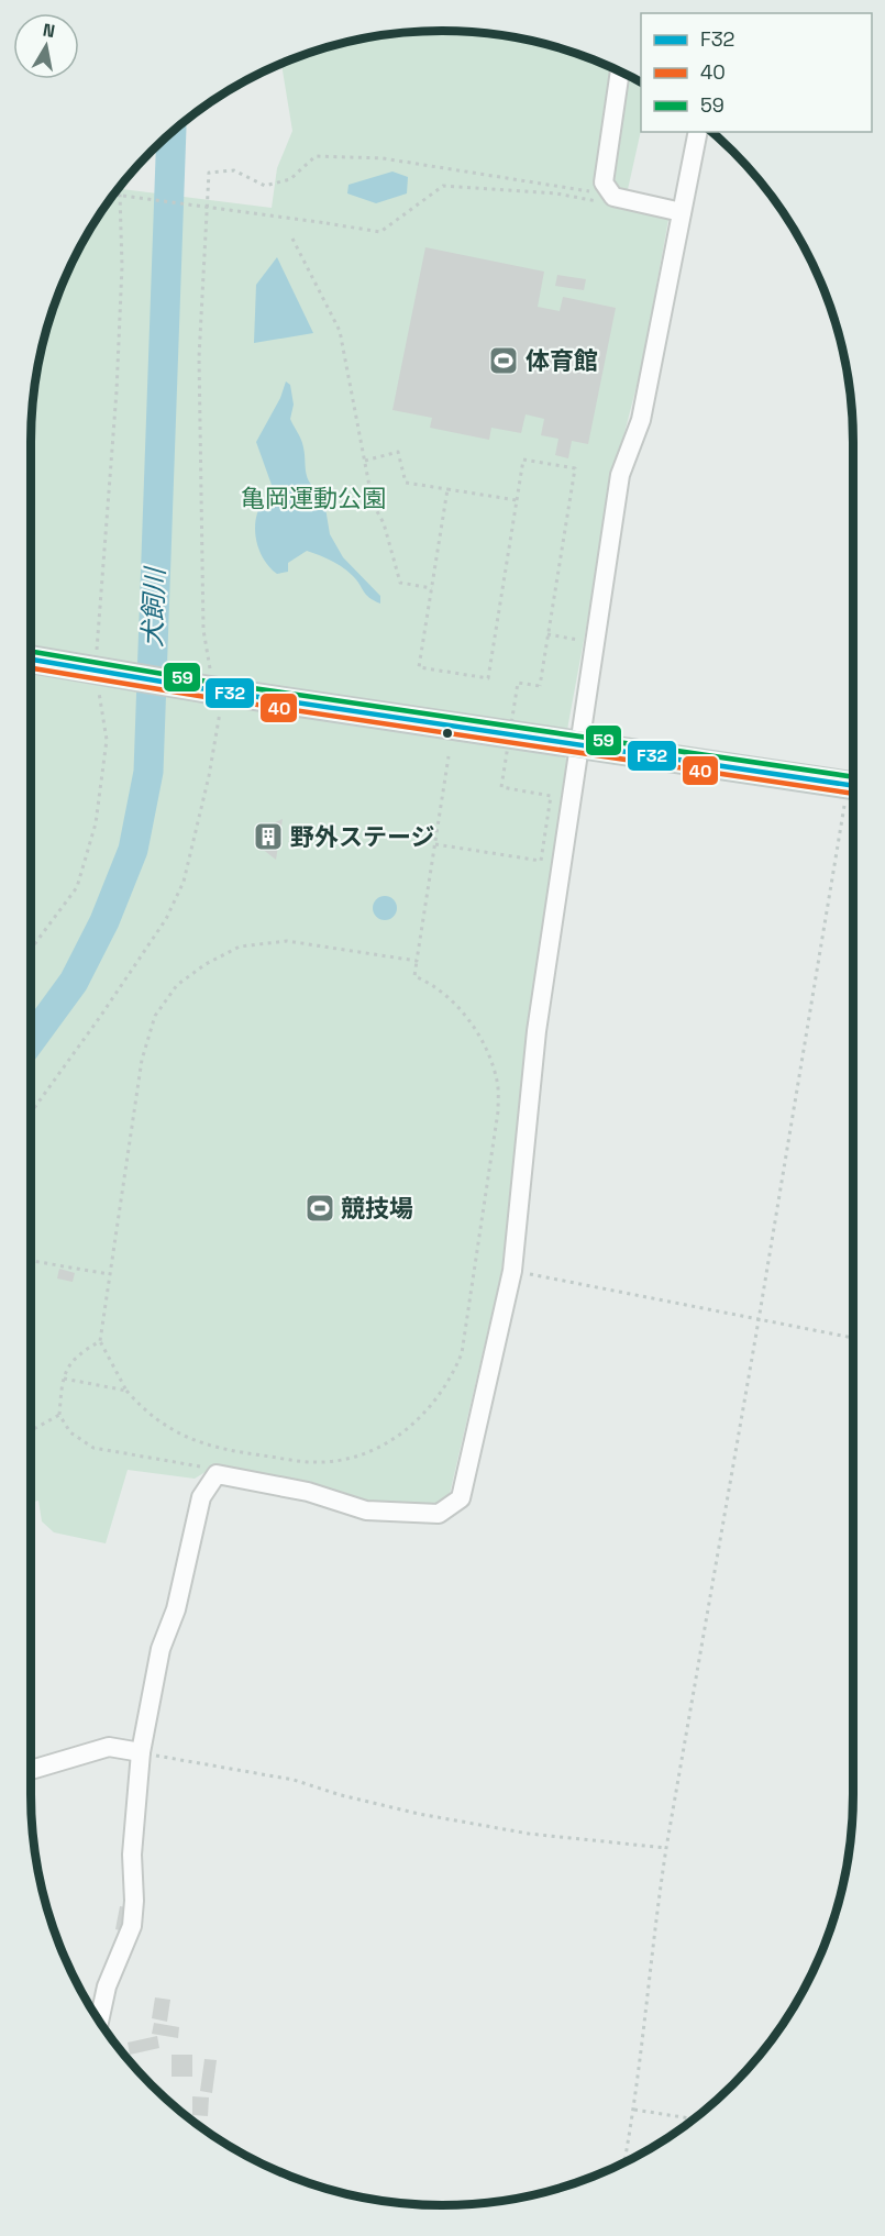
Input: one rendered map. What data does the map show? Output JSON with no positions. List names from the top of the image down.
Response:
{
  "water": ["犬飼川"],
  "parks": ["亀岡運動公園"],
  "places": {
    "sports": ["体育館", "競技場"],
    "building": ["野外ステージ"]
  },
  "lines": ["transit line 59", "transit line F32", "transit line 40"],
  "legend": ["F32", "40", "59"],
  "north": "top"
}
